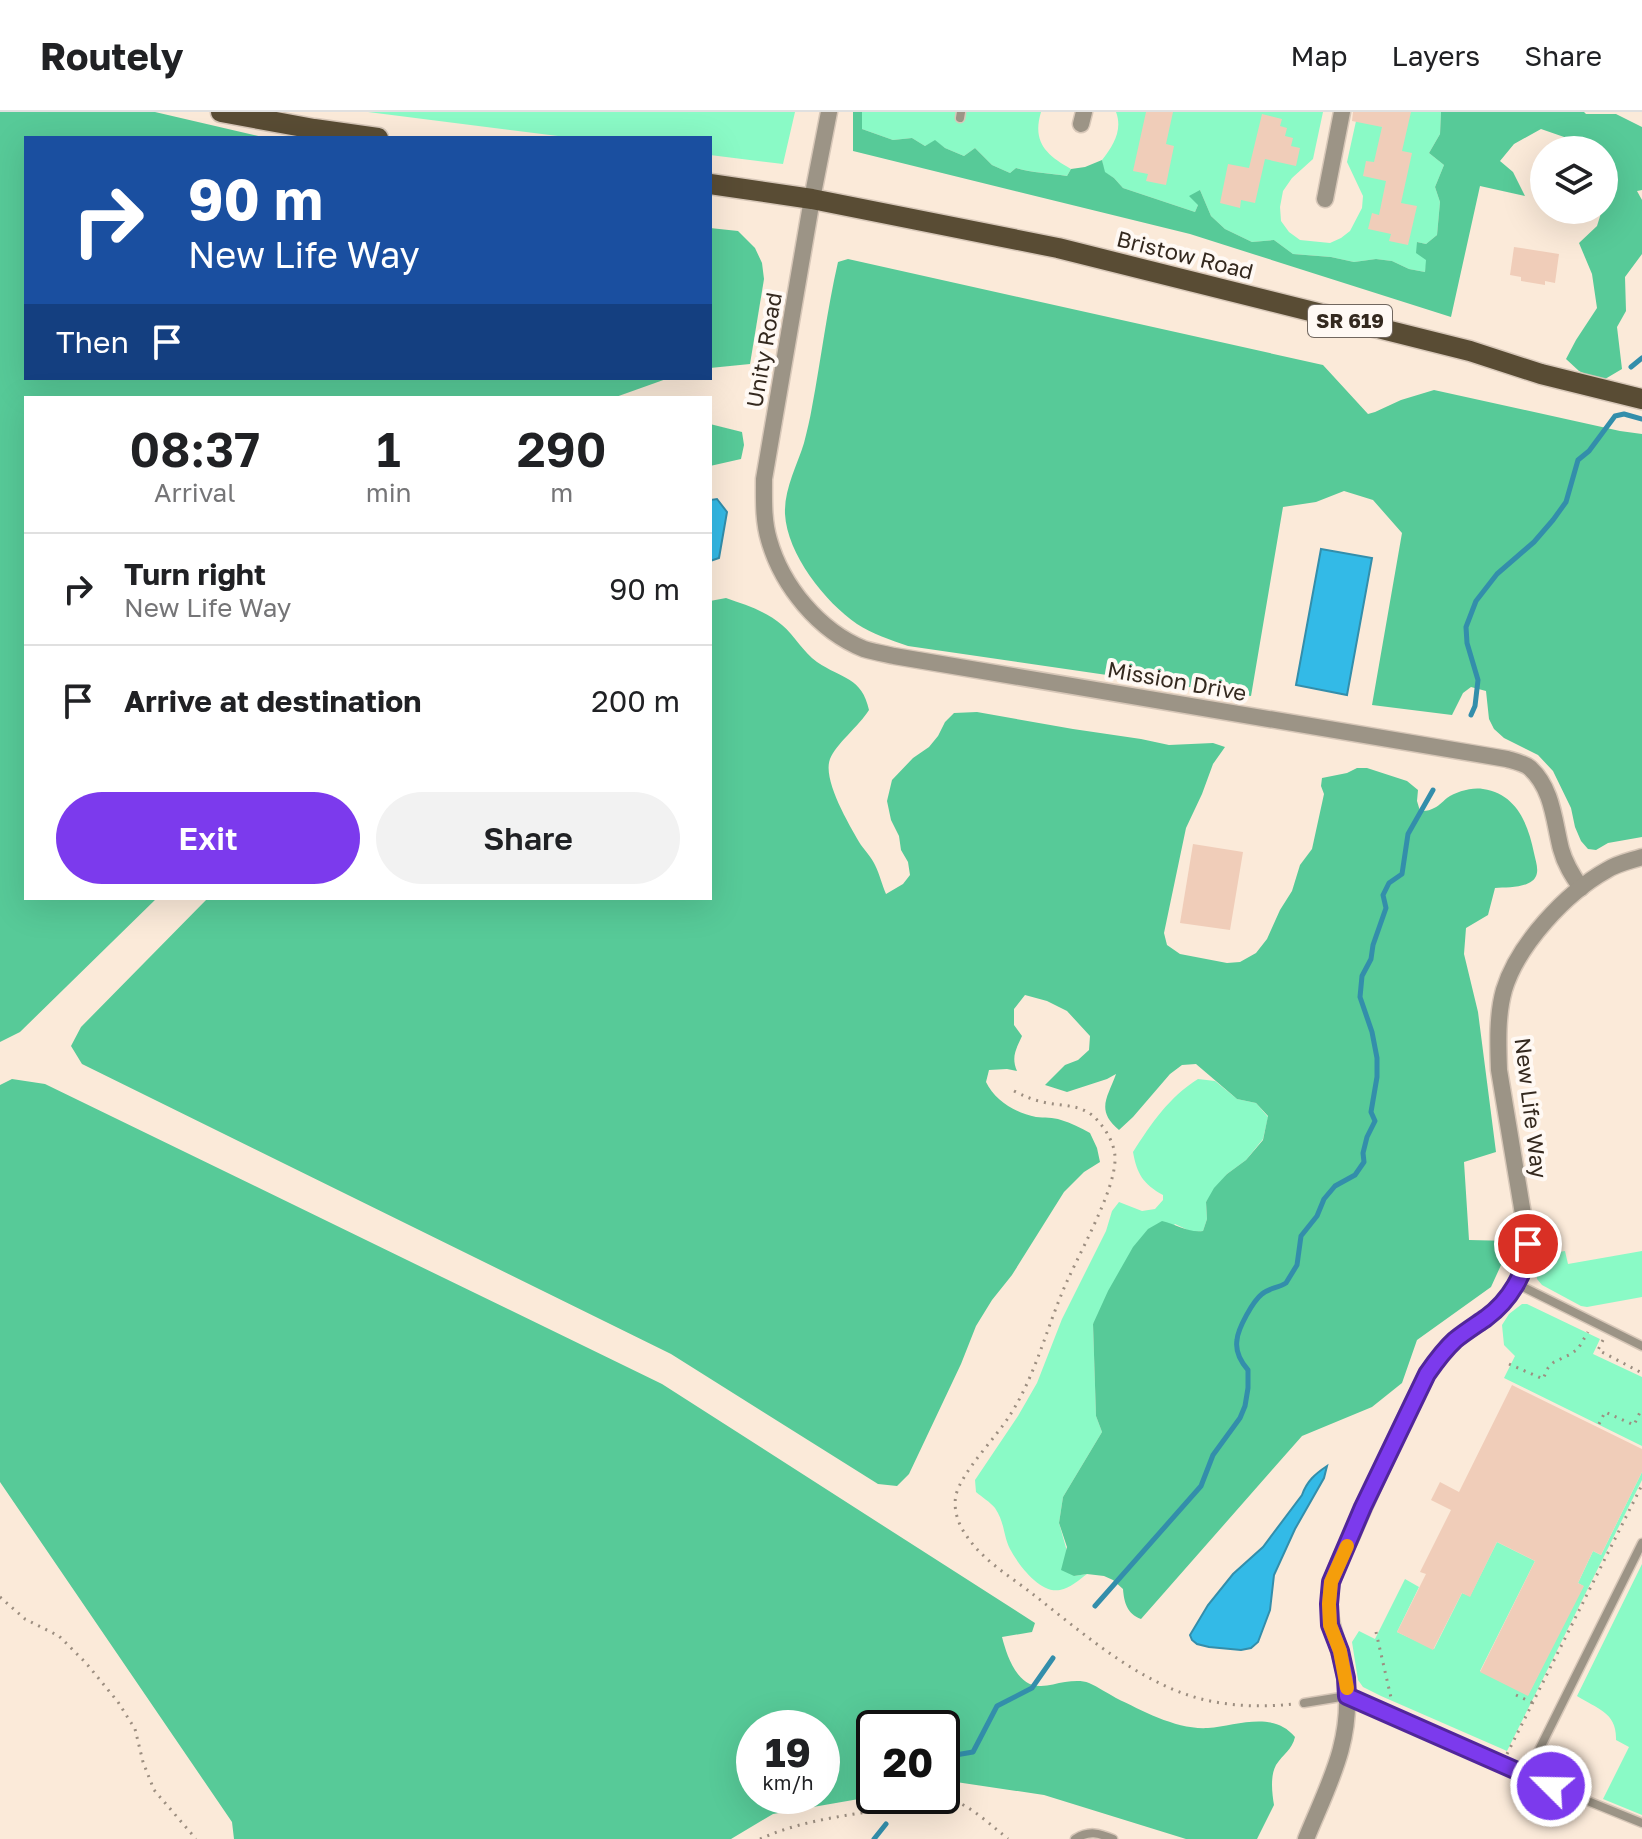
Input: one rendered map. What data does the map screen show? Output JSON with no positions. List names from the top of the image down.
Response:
{
  "streets": {
    "main road": ["Bristow Road", "SR 619"],
    "street": ["Unity Road", "Mission Drive", "New Life Way"]
  },
  "crossings": [
    ["Bristow Road", "Unity Road"],
    ["Unity Road", "Mission Drive"],
    ["Mission Drive", "New Life Way"]
  ],
  "page": {
    "header": "Routely",
    "nav": ["Map", "Layers", "Share"],
    "turn": ["90 m", "New Life Way"],
    "then": "Then",
    "eta": [
      "08:37",
      "Arrival",
      "1",
      "min",
      "290",
      "m"
    ],
    "list": [
      {
        "name": "Turn right",
        "note": "New Life Way",
        "value": "90 m"
      },
      {
        "name": "Arrive at destination",
        "value": "200 m"
      }
    ],
    "buttons": ["Exit", "Share"],
    "speed": "19 km/h",
    "limit": "20"
  }
}
